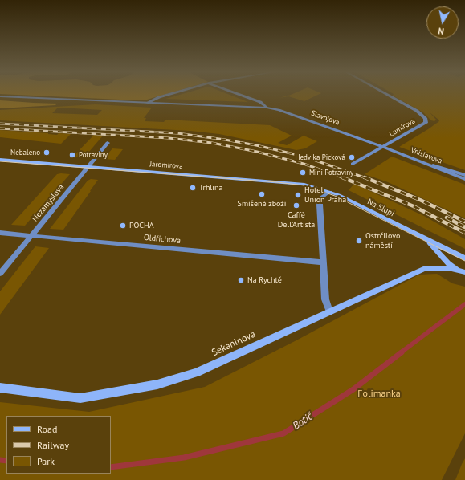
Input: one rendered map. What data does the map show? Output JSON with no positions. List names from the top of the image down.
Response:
{
  "streets": {
    "main road": ["Jaromírova", "Na Slupi", "Sekaninova"],
    "street": [
      "Slavojova",
      "Lumírova",
      "Vnislavova",
      "Nezamyslova",
      "Oldřichova"
    ]
  },
  "crossings": [
    ["Slavojova", "Lumírova"],
    ["Slavojova", "Vnislavova"],
    ["Lumírova", "Vnislavova"],
    ["Jaromírova", "Nezamyslova"],
    ["Jaromírova", "Na Slupi"],
    ["Nezamyslova", "Oldřichova"]
  ],
  "water": ["Botič"],
  "parks": ["Folimanka"],
  "places": [
    "Nebaleno",
    "Potraviny",
    "Hedvika Picková",
    "Mini Potraviny",
    "Trhlina",
    "Smíšené zboží",
    "Hotel Union Praha",
    "Caffè Dell'Artista",
    "POCHA",
    "Ostrčilovo náměstí",
    "Na Rychtě"
  ],
  "legend": ["Road", "Railway", "Park"],
  "north": "bottom"
}
